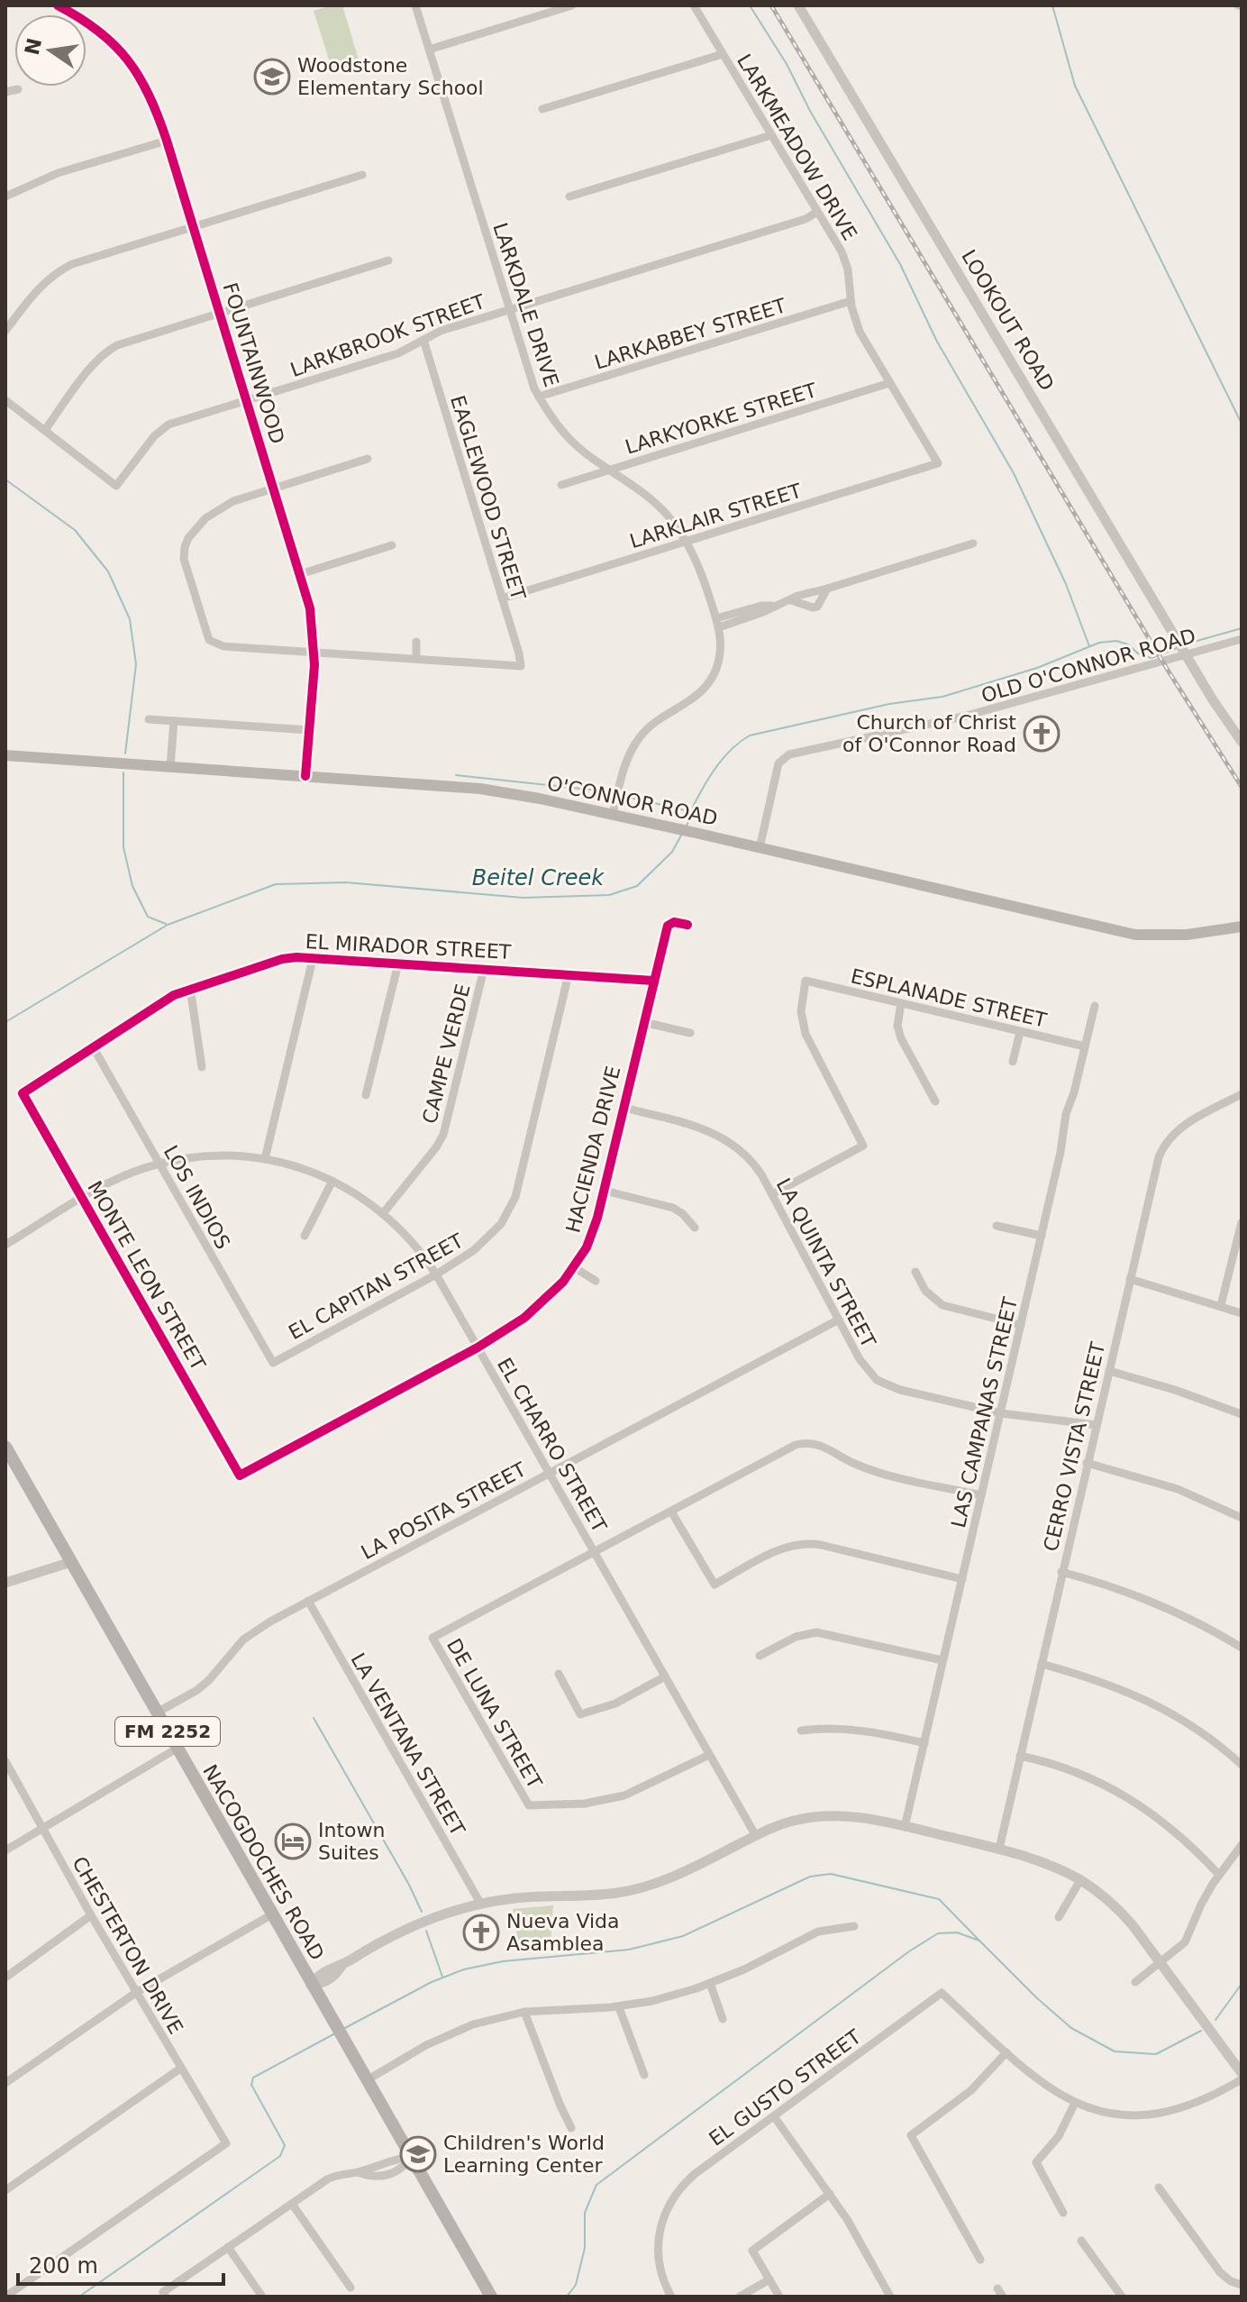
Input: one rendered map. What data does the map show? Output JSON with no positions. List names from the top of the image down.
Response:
{
  "streets": {
    "main road": ["O'CONNOR ROAD", "FM 2252", "NACOGDOCHES ROAD"],
    "street": [
      "LARKMEADOW DRIVE",
      "LARKDALE DRIVE",
      "LOOKOUT ROAD",
      "LARKABBEY STREET",
      "LARKBROOK STREET",
      "FOUNTAINWOOD",
      "LARKYORKE STREET",
      "EAGLEWOOD STREET",
      "LARKLAIR STREET",
      "OLD O'CONNOR ROAD",
      "EL MIRADOR STREET",
      "ESPLANADE STREET",
      "CAMPE VERDE",
      "HACIENDA DRIVE",
      "LOS INDIOS",
      "LA QUINTA STREET",
      "MONTE LEON STREET",
      "EL CAPITAN STREET",
      "LAS CAMPANAS STREET",
      "EL CHARRO STREET",
      "CERRO VISTA STREET",
      "LA POSITA STREET",
      "DE LUNA STREET",
      "LA VENTANA STREET",
      "CHESTERTON DRIVE",
      "EL GUSTO STREET"
    ]
  },
  "crossings": [
    ["LARKMEADOW DRIVE", "LARKABBEY STREET"],
    ["LARKMEADOW DRIVE", "LARKBROOK STREET"],
    ["LARKMEADOW DRIVE", "LARKYORKE STREET"],
    ["LARKMEADOW DRIVE", "LARKLAIR STREET"],
    ["LARKDALE DRIVE", "LARKABBEY STREET"],
    ["LARKDALE DRIVE", "LARKBROOK STREET"],
    ["LARKDALE DRIVE", "LARKYORKE STREET"],
    ["LARKDALE DRIVE", "LARKLAIR STREET"],
    ["LARKDALE DRIVE", "O'CONNOR ROAD"],
    ["LOOKOUT ROAD", "OLD O'CONNOR ROAD"],
    ["LARKBROOK STREET", "FOUNTAINWOOD"],
    ["LARKBROOK STREET", "EAGLEWOOD STREET"],
    ["FOUNTAINWOOD", "O'CONNOR ROAD"],
    ["EAGLEWOOD STREET", "LARKLAIR STREET"],
    ["OLD O'CONNOR ROAD", "O'CONNOR ROAD"],
    ["EL MIRADOR STREET", "CAMPE VERDE"],
    ["EL MIRADOR STREET", "HACIENDA DRIVE"],
    ["EL MIRADOR STREET", "LOS INDIOS"],
    ["EL MIRADOR STREET", "MONTE LEON STREET"],
    ["EL MIRADOR STREET", "EL CAPITAN STREET"],
    ["ESPLANADE STREET", "LA QUINTA STREET"],
    ["ESPLANADE STREET", "LAS CAMPANAS STREET"],
    ["CAMPE VERDE", "EL CHARRO STREET"],
    ["HACIENDA DRIVE", "LA QUINTA STREET"],
    ["HACIENDA DRIVE", "MONTE LEON STREET"],
    ["HACIENDA DRIVE", "EL CHARRO STREET"],
    ["LOS INDIOS", "EL CAPITAN STREET"],
    ["LOS INDIOS", "EL CHARRO STREET"],
    ["LA QUINTA STREET", "LAS CAMPANAS STREET"],
    ["LA QUINTA STREET", "CERRO VISTA STREET"],
    ["LA QUINTA STREET", "LA POSITA STREET"],
    ["MONTE LEON STREET", "EL CHARRO STREET"],
    ["EL CAPITAN STREET", "EL CHARRO STREET"],
    ["EL CHARRO STREET", "LA POSITA STREET"],
    ["EL CHARRO STREET", "DE LUNA STREET"],
    ["LA POSITA STREET", "LA VENTANA STREET"],
    ["LA POSITA STREET", "NACOGDOCHES ROAD"]
  ],
  "water": ["Beitel Creek"],
  "places": {
    "school or university": ["Woodstone Elementary School", "Children's World Learning Center"],
    "church": ["Church of Christ of O'Connor Road", "Nueva Vida Asamblea"],
    "hotel": ["Intown Suites"]
  },
  "scale_bar": "200 m",
  "north": "left"
}
